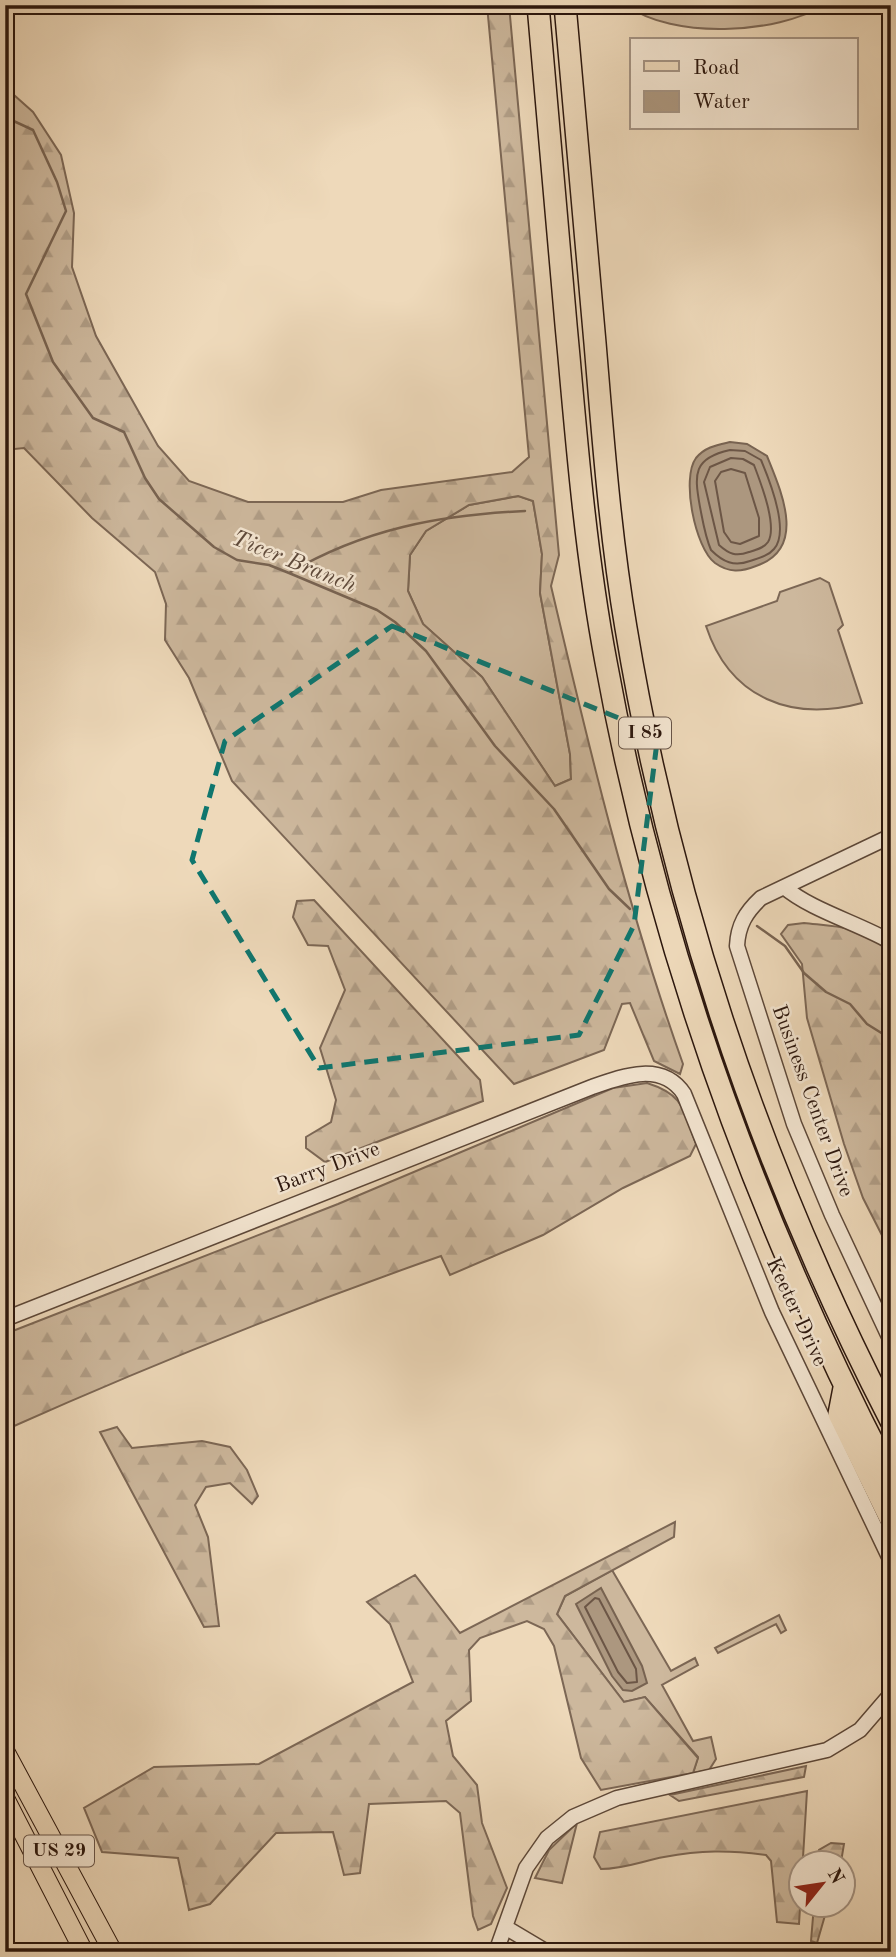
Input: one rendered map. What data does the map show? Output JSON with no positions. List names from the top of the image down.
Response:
{
  "streets": {
    "highway": ["I 85"],
    "main road": ["US 29"],
    "street": ["Business Center Drive", "Barry Drive", "Keeter Drive"]
  },
  "crossings": [
    ["Barry Drive", "Keeter Drive"]
  ],
  "water": ["Ticer Branch"],
  "legend": ["Road", "Water"],
  "north": "top right"
}
